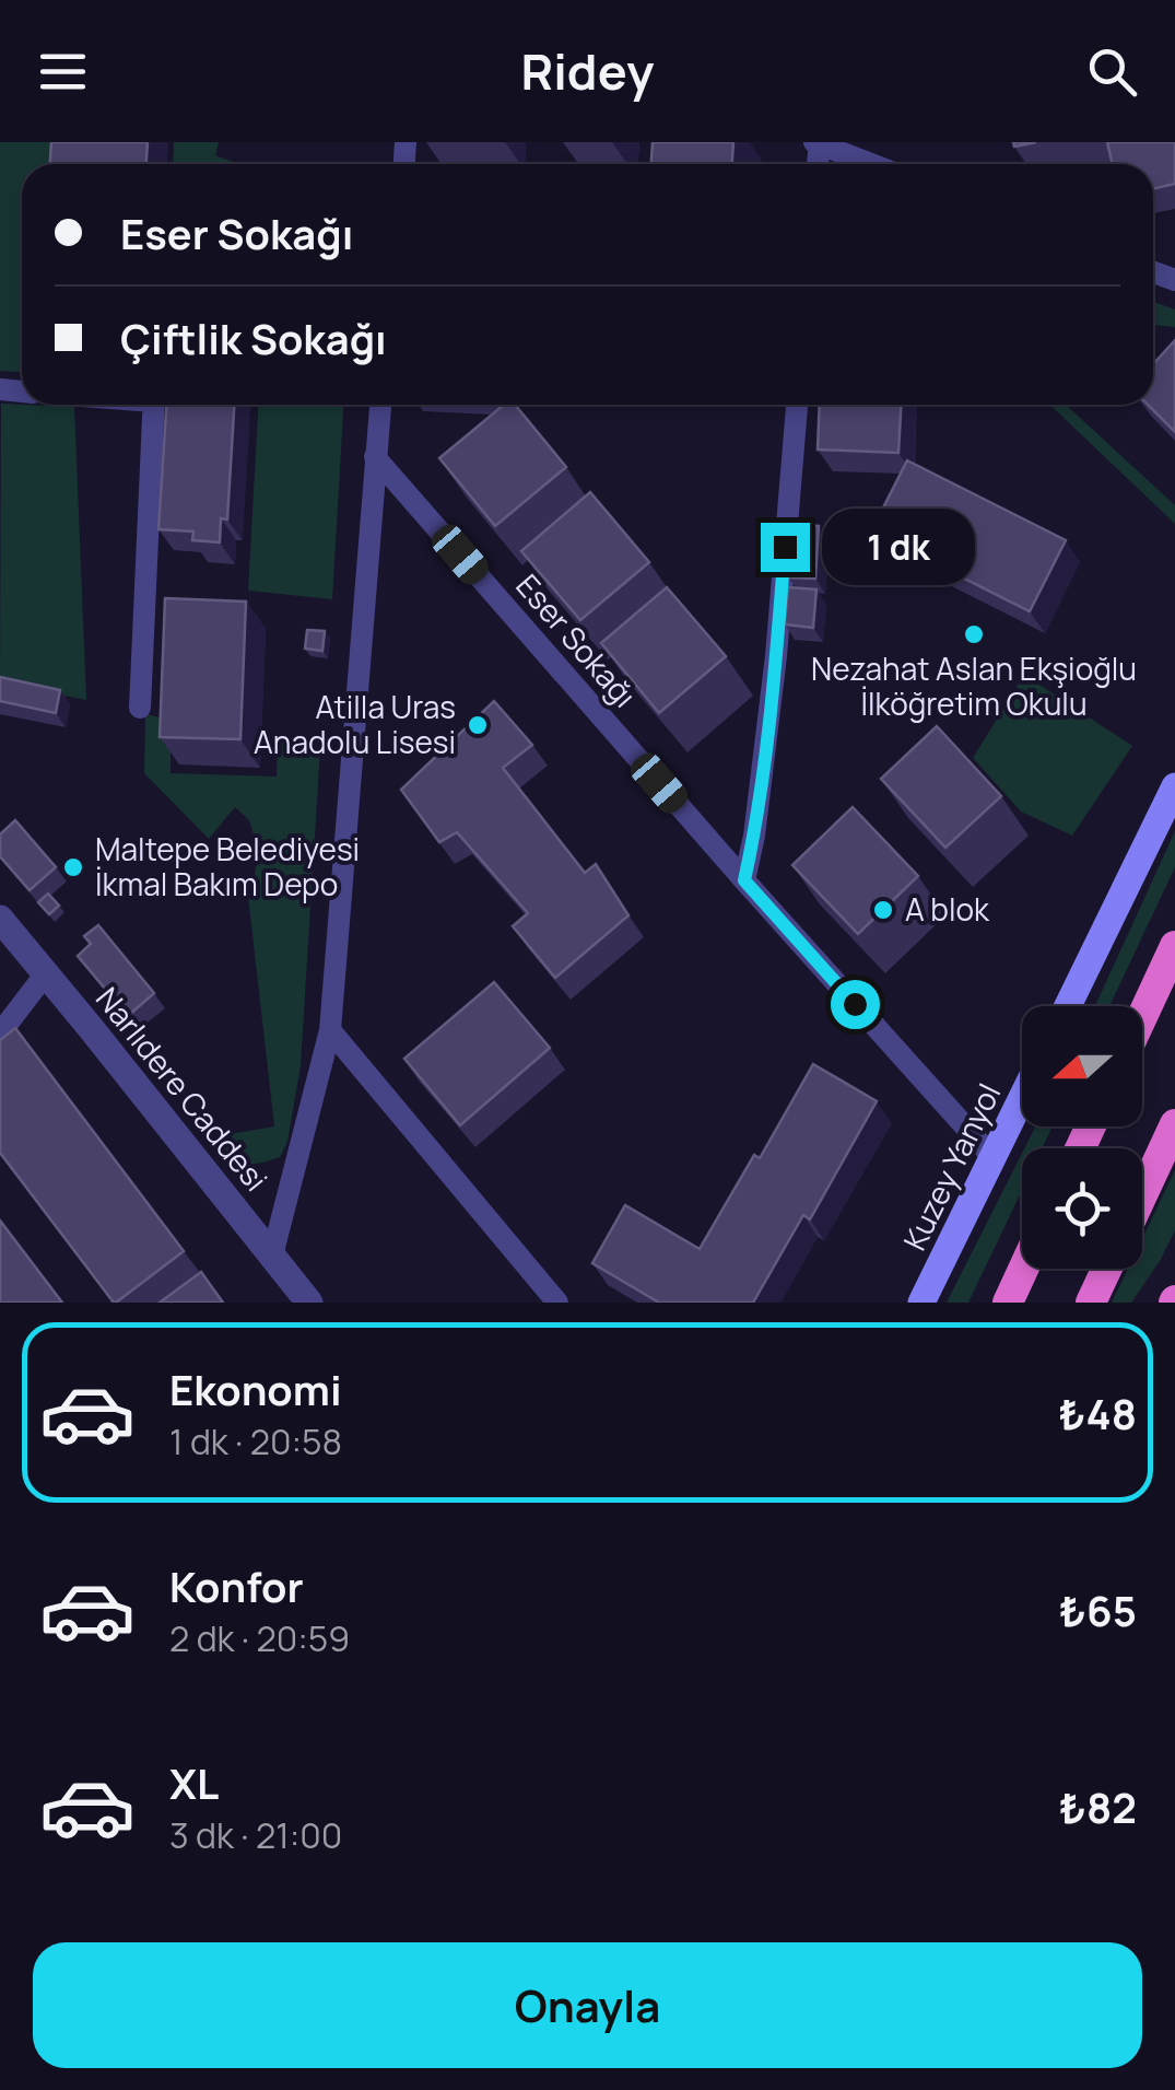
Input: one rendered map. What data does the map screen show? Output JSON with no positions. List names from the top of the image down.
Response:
{
  "streets": {
    "main road": ["Kuzey Yanyol"],
    "street": ["Eser Sokağı", "Narlıdere Caddesi"]
  },
  "crossings": [
    ["Eser Sokağı", "Kuzey Yanyol"]
  ],
  "places": [
    "Nezahat Aslan Ekşioğlu İlköğretim Okulu",
    "Atilla Uras Anadolu Lisesi",
    "Maltepe Belediyesi İkmal Bakım Depo",
    "A blok"
  ],
  "north": "left",
  "page": {
    "header": "Ridey",
    "banner": ["Eser Sokağı", "Çiftlik Sokağı"],
    "bubble": "1 dk",
    "list": [
      {
        "name": "Ekonomi",
        "note": "1 dk · 20:58",
        "value": "₺48"
      },
      {
        "name": "Konfor",
        "note": "2 dk · 20:59",
        "value": "₺65"
      },
      {
        "name": "XL",
        "note": "3 dk · 21:00",
        "value": "₺82"
      }
    ],
    "buttons": "Onayla"
  }
}
